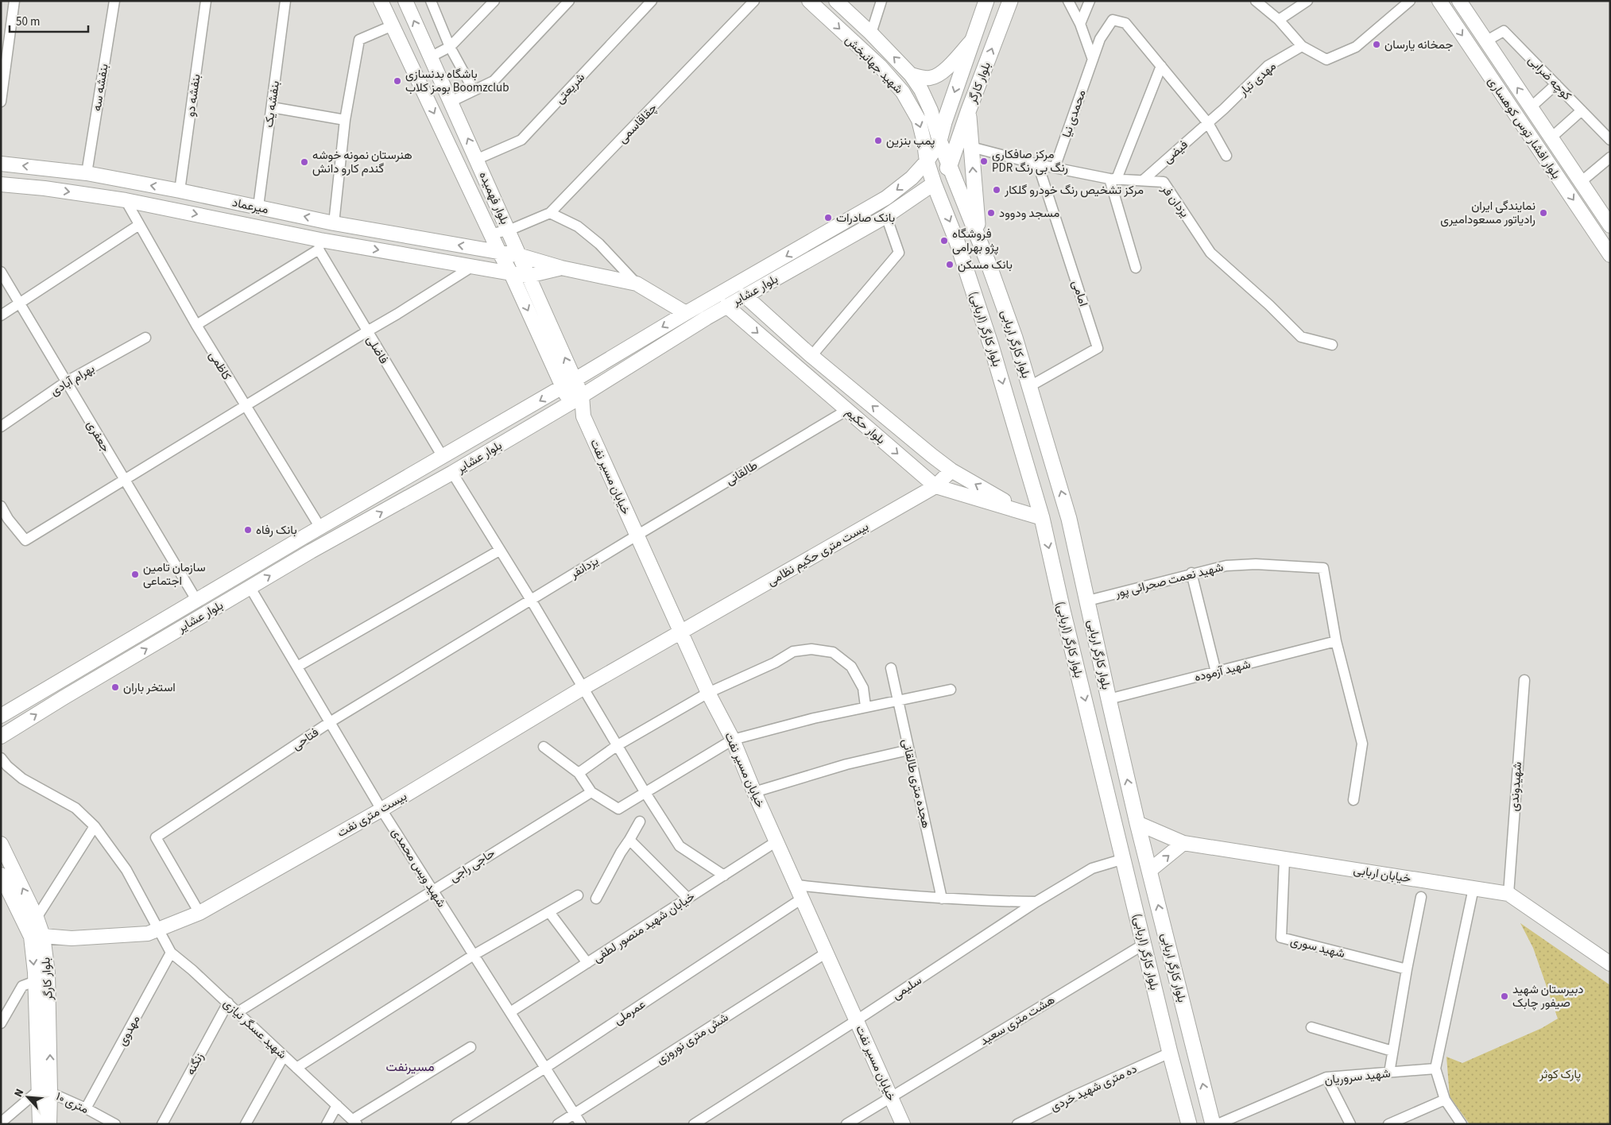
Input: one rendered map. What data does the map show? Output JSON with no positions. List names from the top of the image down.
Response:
{
  "streets": {
    "main road": [
      "بلوار کارگر",
      "بلوار عشایر",
      "بلوار کارگر (اربابی)",
      "بلوار کارگر اربابی"
    ],
    "street": [
      "شهید جهانبخش",
      "کوچه ضرابی",
      "مهدی تبار",
      "بنفشه سه",
      "شریعتی",
      "بنفشه دو",
      "بنفشه یک",
      "محمدی نیا",
      "چقاقاسمی",
      "بلوار افشار توس کوهساری",
      "فیضی",
      "بلوار فهمیده",
      "یزدان فر",
      "میرعماد",
      "امامی",
      "فاضلی",
      "کاظمی",
      "بهرام آبادی",
      "بلوار حکیم",
      "جعفری",
      "طالقانی",
      "خیابان مسیر نفت",
      "بیست متری حکیم نظامی",
      "یزدانفر",
      "شهید نعمت صحرائی پور",
      "شهید آزموده",
      "فتاحی",
      "هجده متری طالقانی",
      "شهیدوندی",
      "بیست متری نفت",
      "حاجی راجی",
      "شهید ویس محمدی",
      "خیابان اربابی",
      "خیابان شهید منصور لطفی",
      "شهید سوری",
      "سلیمی",
      "عمرملی",
      "هشت متری سعید",
      "شهید عسگر نیازی",
      "مهدوی",
      "شش متری نوروزی",
      "زنگنه",
      "شهید سروریان",
      "ده متری شهید خردی",
      "۱۰ متری"
    ]
  },
  "crossings": [
    ["شهید جهانبخش", "بلوار کارگر"],
    ["شهید جهانبخش", "بلوار عشایر"],
    ["شهید جهانبخش", "بلوار کارگر (اربابی)"],
    ["شهید جهانبخش", "بلوار کارگر اربابی"],
    ["کوچه ضرابی", "بلوار افشار توس کوهساری"],
    ["مهدی تبار", "فیضی"],
    ["بلوار کارگر", "بلوار عشایر"],
    ["بلوار کارگر", "بلوار کارگر (اربابی)"],
    ["بلوار کارگر", "بلوار کارگر اربابی"],
    ["بلوار کارگر", "بیست متری نفت"],
    ["بلوار کارگر", "۱۰ متری"],
    ["بنفشه سه", "میرعماد"],
    ["شریعتی", "بلوار فهمیده"],
    ["بنفشه دو", "میرعماد"],
    ["بنفشه یک", "میرعماد"],
    ["محمدی نیا", "یزدان فر"],
    ["چقاقاسمی", "بلوار فهمیده"],
    ["فیضی", "یزدان فر"],
    ["بلوار فهمیده", "میرعماد"],
    ["بلوار فهمیده", "بلوار عشایر"],
    ["بلوار فهمیده", "خیابان مسیر نفت"],
    ["یزدان فر", "امامی"],
    ["میرعماد", "بلوار عشایر"],
    ["میرعماد", "فاضلی"],
    ["میرعماد", "کاظمی"],
    ["بلوار عشایر", "بلوار کارگر (اربابی)"],
    ["بلوار عشایر", "بلوار کارگر اربابی"],
    ["بلوار عشایر", "فاضلی"],
    ["بلوار عشایر", "کاظمی"],
    ["بلوار عشایر", "بلوار حکیم"],
    ["بلوار عشایر", "جعفری"],
    ["بلوار عشایر", "خیابان مسیر نفت"],
    ["بلوار عشایر", "شهید ویس محمدی"],
    ["امامی", "بلوار کارگر اربابی"],
    ["بلوار کارگر (اربابی)", "بلوار حکیم"],
    ["بلوار کارگر (اربابی)", "سلیمی"],
    ["بلوار کارگر (اربابی)", "هشت متری سعید"],
    ["بلوار کارگر (اربابی)", "ده متری شهید خردی"],
    ["بلوار کارگر اربابی", "شهید نعمت صحرائی پور"],
    ["بلوار کارگر اربابی", "شهید آزموده"],
    ["بلوار کارگر اربابی", "خیابان اربابی"],
    ["بهرام آبادی", "جعفری"],
    ["بلوار حکیم", "طالقانی"],
    ["بلوار حکیم", "بیست متری حکیم نظامی"],
    ["طالقانی", "خیابان مسیر نفت"],
    ["طالقانی", "یزدانفر"],
    ["خیابان مسیر نفت", "بیست متری حکیم نظامی"],
    ["خیابان مسیر نفت", "یزدانفر"],
    ["خیابان مسیر نفت", "بیست متری نفت"],
    ["خیابان مسیر نفت", "خیابان شهید منصور لطفی"],
    ["خیابان مسیر نفت", "سلیمی"],
    ["خیابان مسیر نفت", "عمرملی"],
    ["خیابان مسیر نفت", "هشت متری سعید"],
    ["خیابان مسیر نفت", "شش متری نوروزی"],
    ["بیست متری حکیم نظامی", "بیست متری نفت"],
    ["یزدانفر", "فتاحی"],
    ["شهید نعمت صحرائی پور", "شهید آزموده"],
    ["فتاحی", "بیست متری نفت"],
    ["فتاحی", "شهید ویس محمدی"],
    ["شهیدوندی", "خیابان اربابی"],
    ["بیست متری نفت", "شهید ویس محمدی"],
    ["بیست متری نفت", "شهید عسگر نیازی"],
    ["حاجی راجی", "شهید ویس محمدی"],
    ["حاجی راجی", "شهید عسگر نیازی"],
    ["شهید ویس محمدی", "خیابان شهید منصور لطفی"],
    ["شهید ویس محمدی", "عمرملی"],
    ["شهید ویس محمدی", "شش متری نوروزی"],
    ["خیابان اربابی", "شهید سوری"],
    ["شهید عسگر نیازی", "مهدوی"],
    ["شهید عسگر نیازی", "زنگنه"],
    ["مهدوی", "۱۰ متری"]
  ],
  "one_way": ["بلوار کارگر (اربابی)", "بلوار کارگر اربابی"],
  "districts": ["مسیرنفت"],
  "parks": ["پارک کوثر"],
  "places": [
    "جمخانه یارسان",
    "باشگاه بدنسازی بومز کلاب Boomzclub",
    "پمپ بنزین",
    "مرکز صافکاری PDR رنگ بی رنگ",
    "هنرستان نمونه خوشه گندم کارو دانش",
    "مرکز تشخیص رنگ خودرو گلکار",
    "مسجد ودوود",
    "نمایندگی ایران رادیاتور مسعودامیری",
    "بانک صادرات",
    "فروشگاه پژو بهرامی",
    "بانک مسکن",
    "بانک رفاه",
    "سازمان تامین اجتماعی",
    "استخر باران",
    "دبیرستان شهید صیفور چابک"
  ],
  "scale_bar": "50 m",
  "north": "top left"
}
